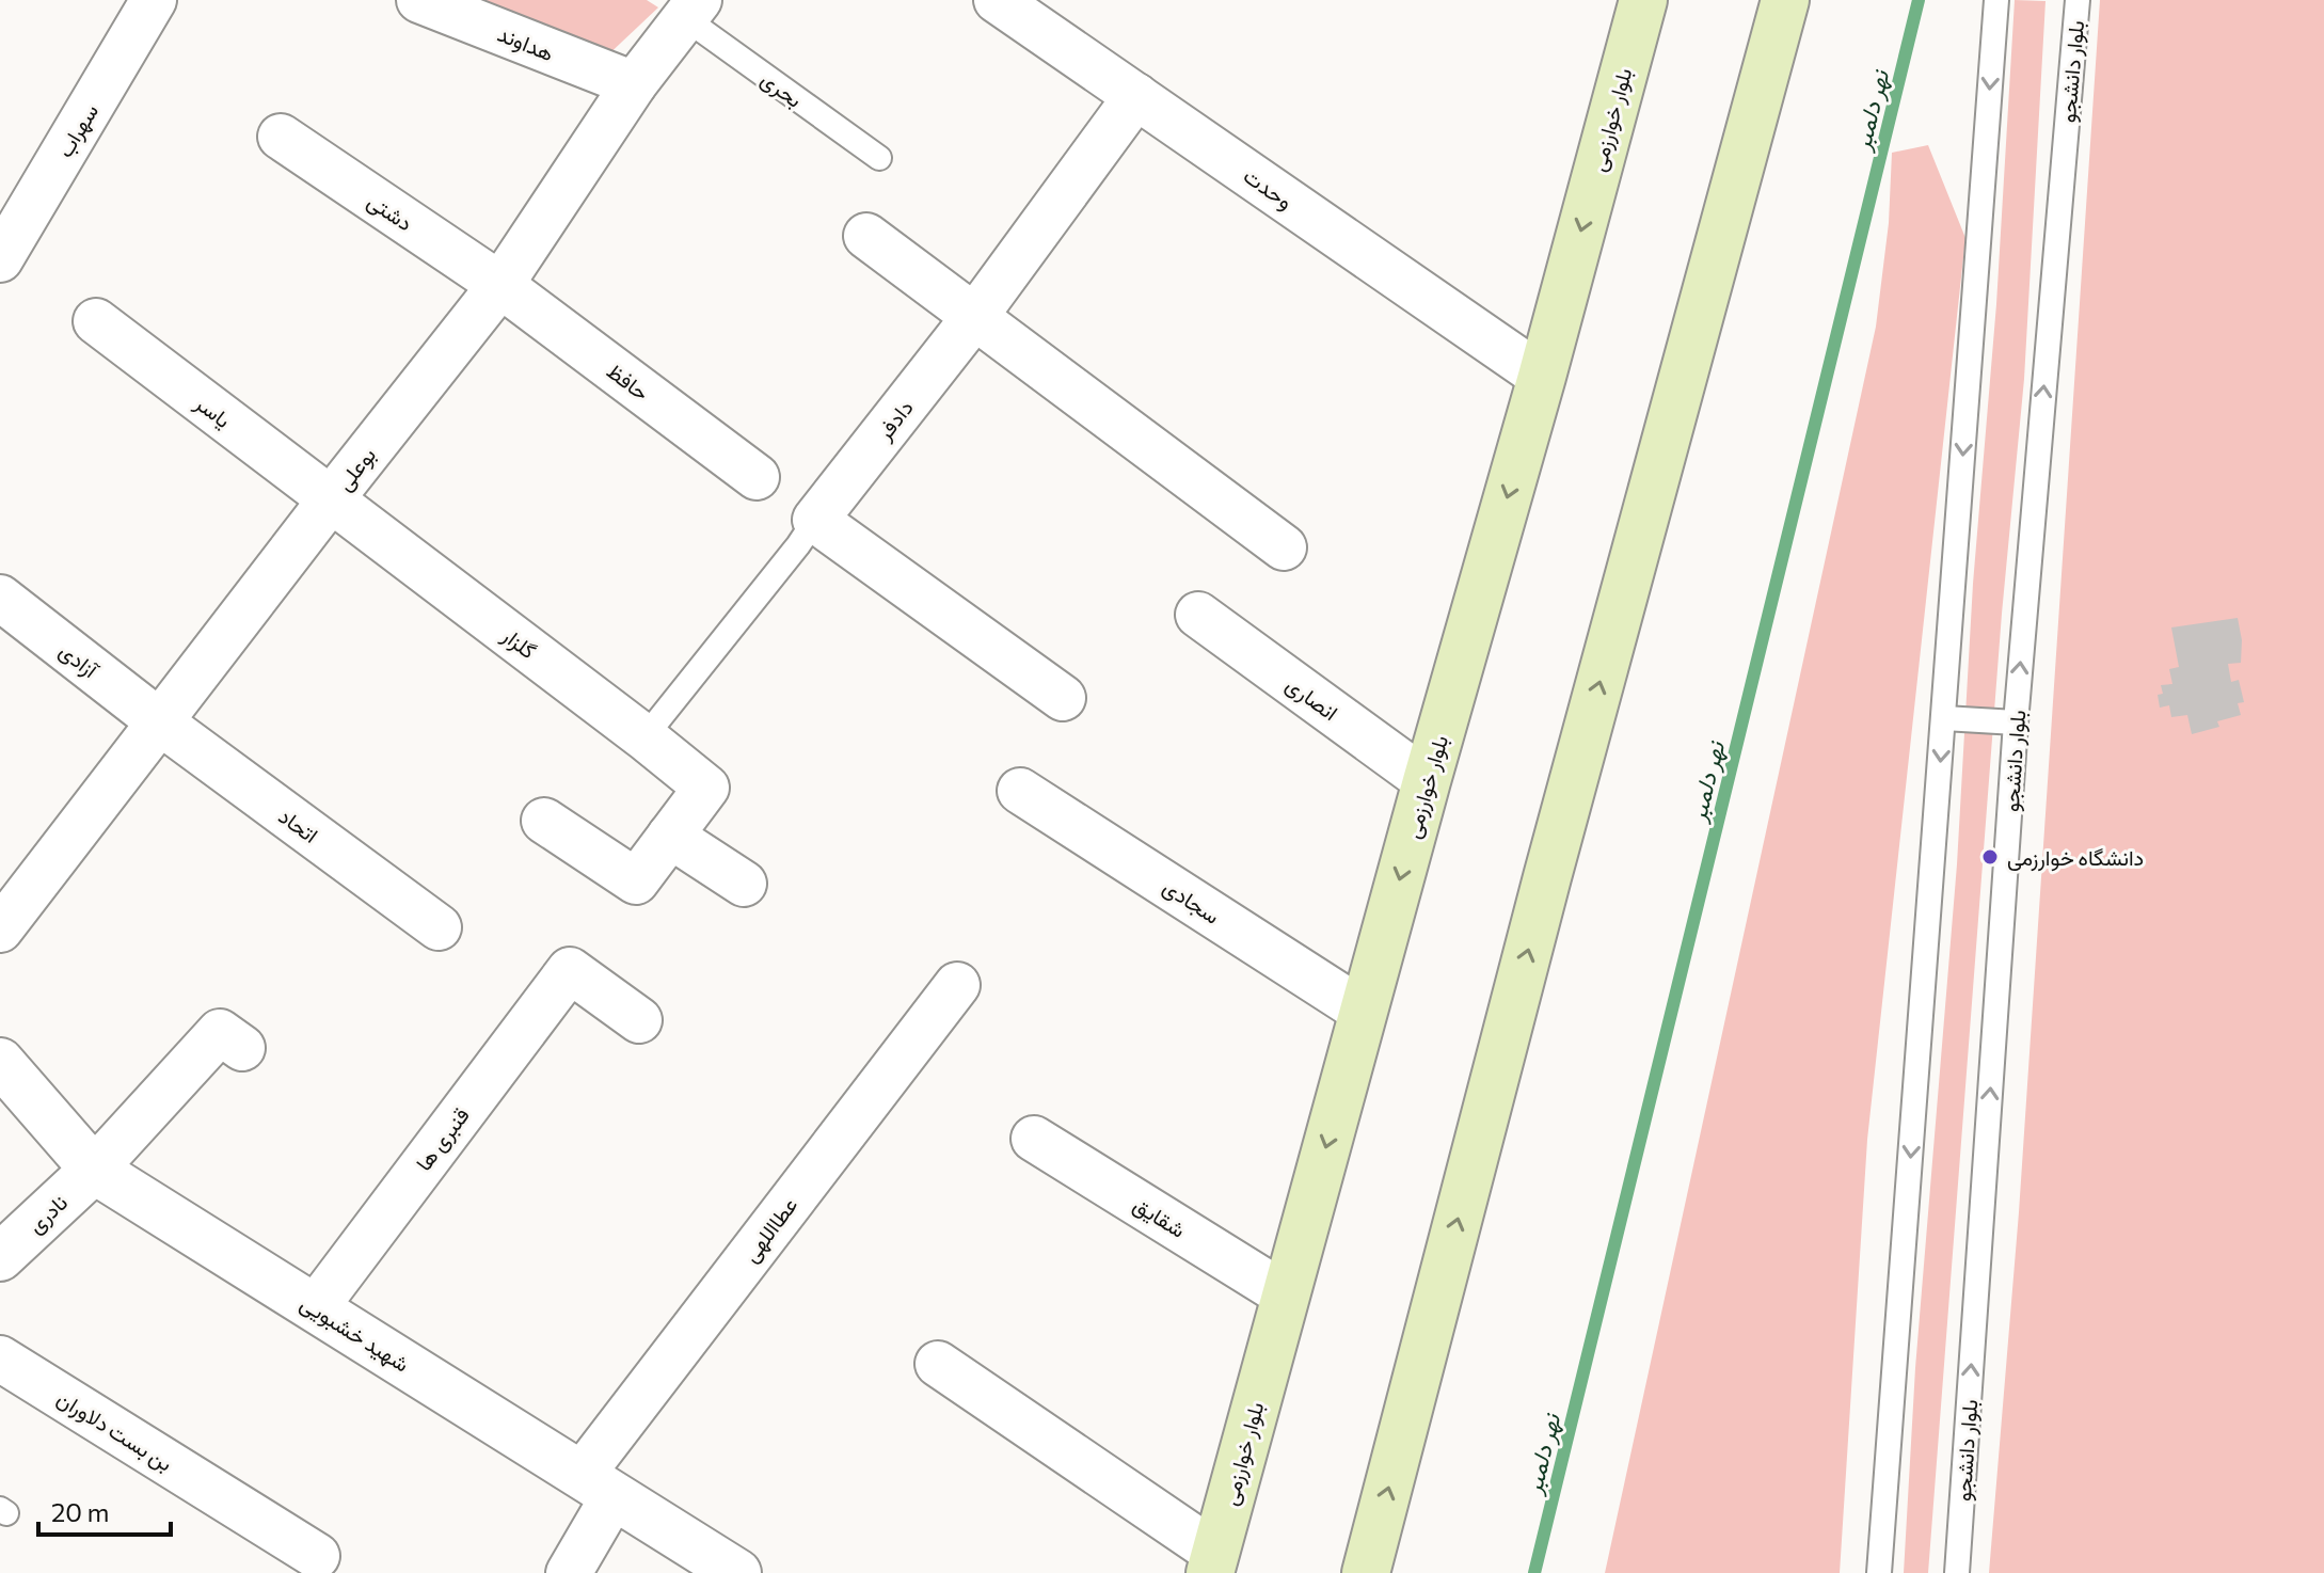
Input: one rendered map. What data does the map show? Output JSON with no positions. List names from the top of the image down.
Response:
{
  "streets": {
    "main road": ["بلوار خوارزمی"],
    "street": [
      "هداوند",
      "سهراب",
      "وحدت",
      "دشتی",
      "حافظ",
      "یاسر",
      "دادفر",
      "بوعلی",
      "گلزار",
      "آزادی",
      "انصاری",
      "اتحاد",
      "سجادی",
      "قنبری ها",
      "نادری",
      "شقایق",
      "عطااللهی",
      "شهید خشبویی",
      "بن بست دلاوران"
    ],
    "lane": ["بلوار دانشجو", "بحری"]
  },
  "crossings": [
    ["هداوند", "بوعلی"],
    ["بحری", "بوعلی"],
    ["بلوار خوارزمی", "وحدت"],
    ["بلوار خوارزمی", "انصاری"],
    ["بلوار خوارزمی", "سجادی"],
    ["بلوار خوارزمی", "شقایق"],
    ["وحدت", "دادفر"],
    ["دشتی", "حافظ"],
    ["دشتی", "بوعلی"],
    ["حافظ", "بوعلی"],
    ["یاسر", "بوعلی"],
    ["یاسر", "گلزار"],
    ["دادفر", "گلزار"],
    ["بوعلی", "گلزار"],
    ["بوعلی", "آزادی"],
    ["بوعلی", "اتحاد"],
    ["آزادی", "اتحاد"],
    ["قنبری ها", "شهید خشبویی"],
    ["نادری", "شهید خشبویی"],
    ["عطااللهی", "شهید خشبویی"]
  ],
  "water": ["نهر دلمبر"],
  "places": ["دانشگاه خوارزمی"],
  "scale_bar": "20 m"
}
